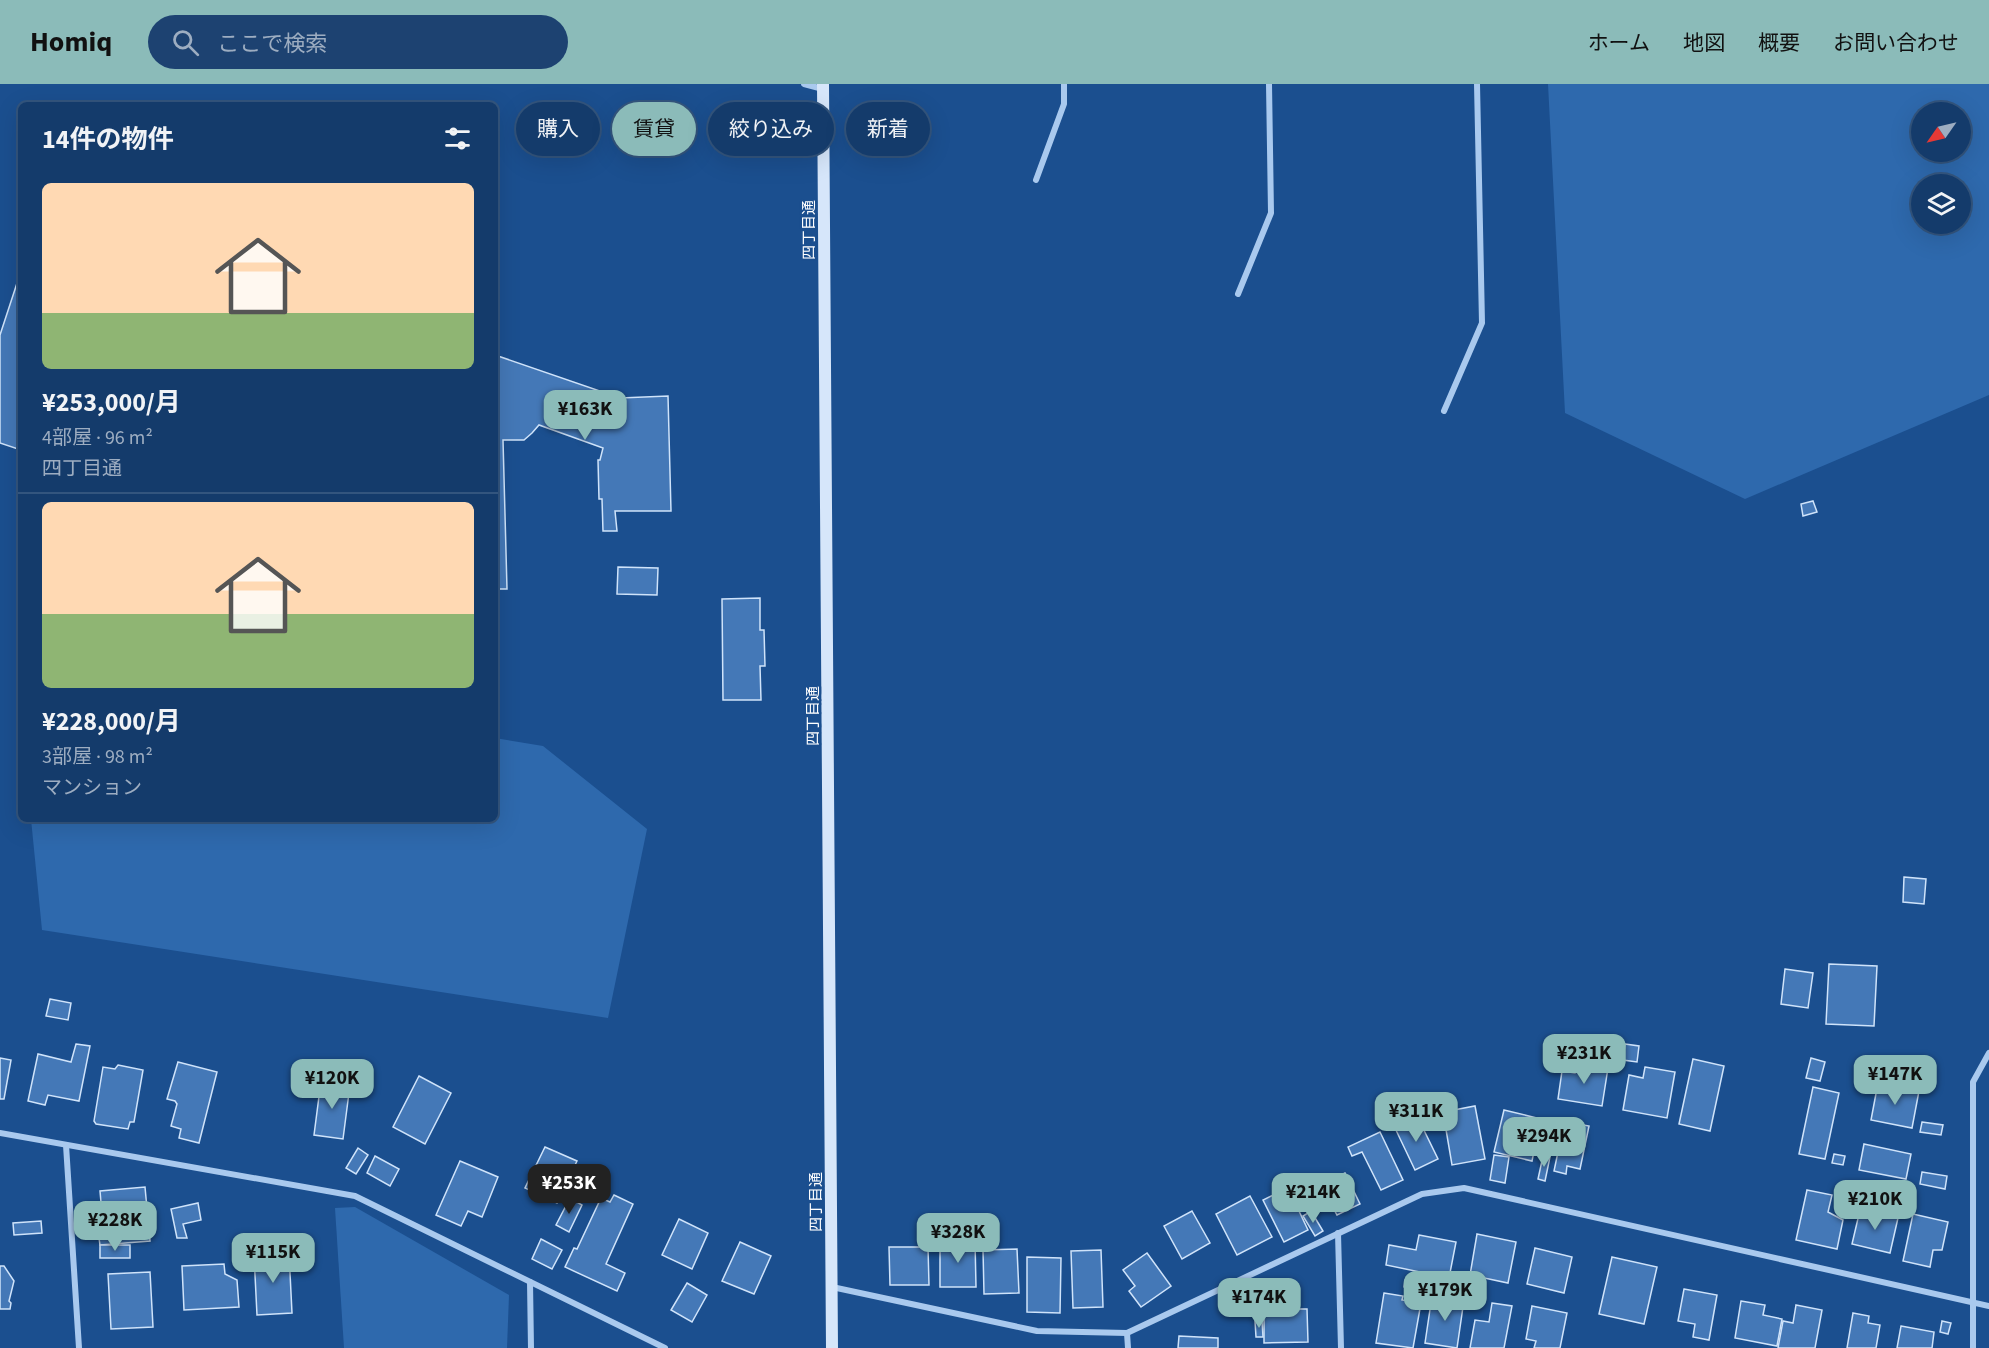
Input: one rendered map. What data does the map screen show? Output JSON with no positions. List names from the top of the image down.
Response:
{
  "streets": {
    "street": ["四丁目通"]
  },
  "north": "bottom left",
  "page": {
    "header": "Homiq",
    "search": "ここで検索",
    "nav": [
      "ホーム",
      "地図",
      "概要",
      "お問い合わせ"
    ],
    "chip": [
      "購入",
      "賃貸",
      "絞り込み",
      "新着"
    ],
    "heading": "14件の物件",
    "list": [
      {
        "name": "¥253,000/月",
        "note": "4部屋 · 96 m² · 四丁目通"
      },
      {
        "name": "¥228,000/月",
        "note": "3部屋 · 98 m² · マンション"
      }
    ],
    "price": [
      "¥163K",
      "¥231K",
      "¥147K",
      "¥120K",
      "¥311K",
      "¥294K",
      "¥253K",
      "¥214K",
      "¥210K",
      "¥228K",
      "¥328K",
      "¥115K",
      "¥179K",
      "¥174K"
    ]
  }
}
